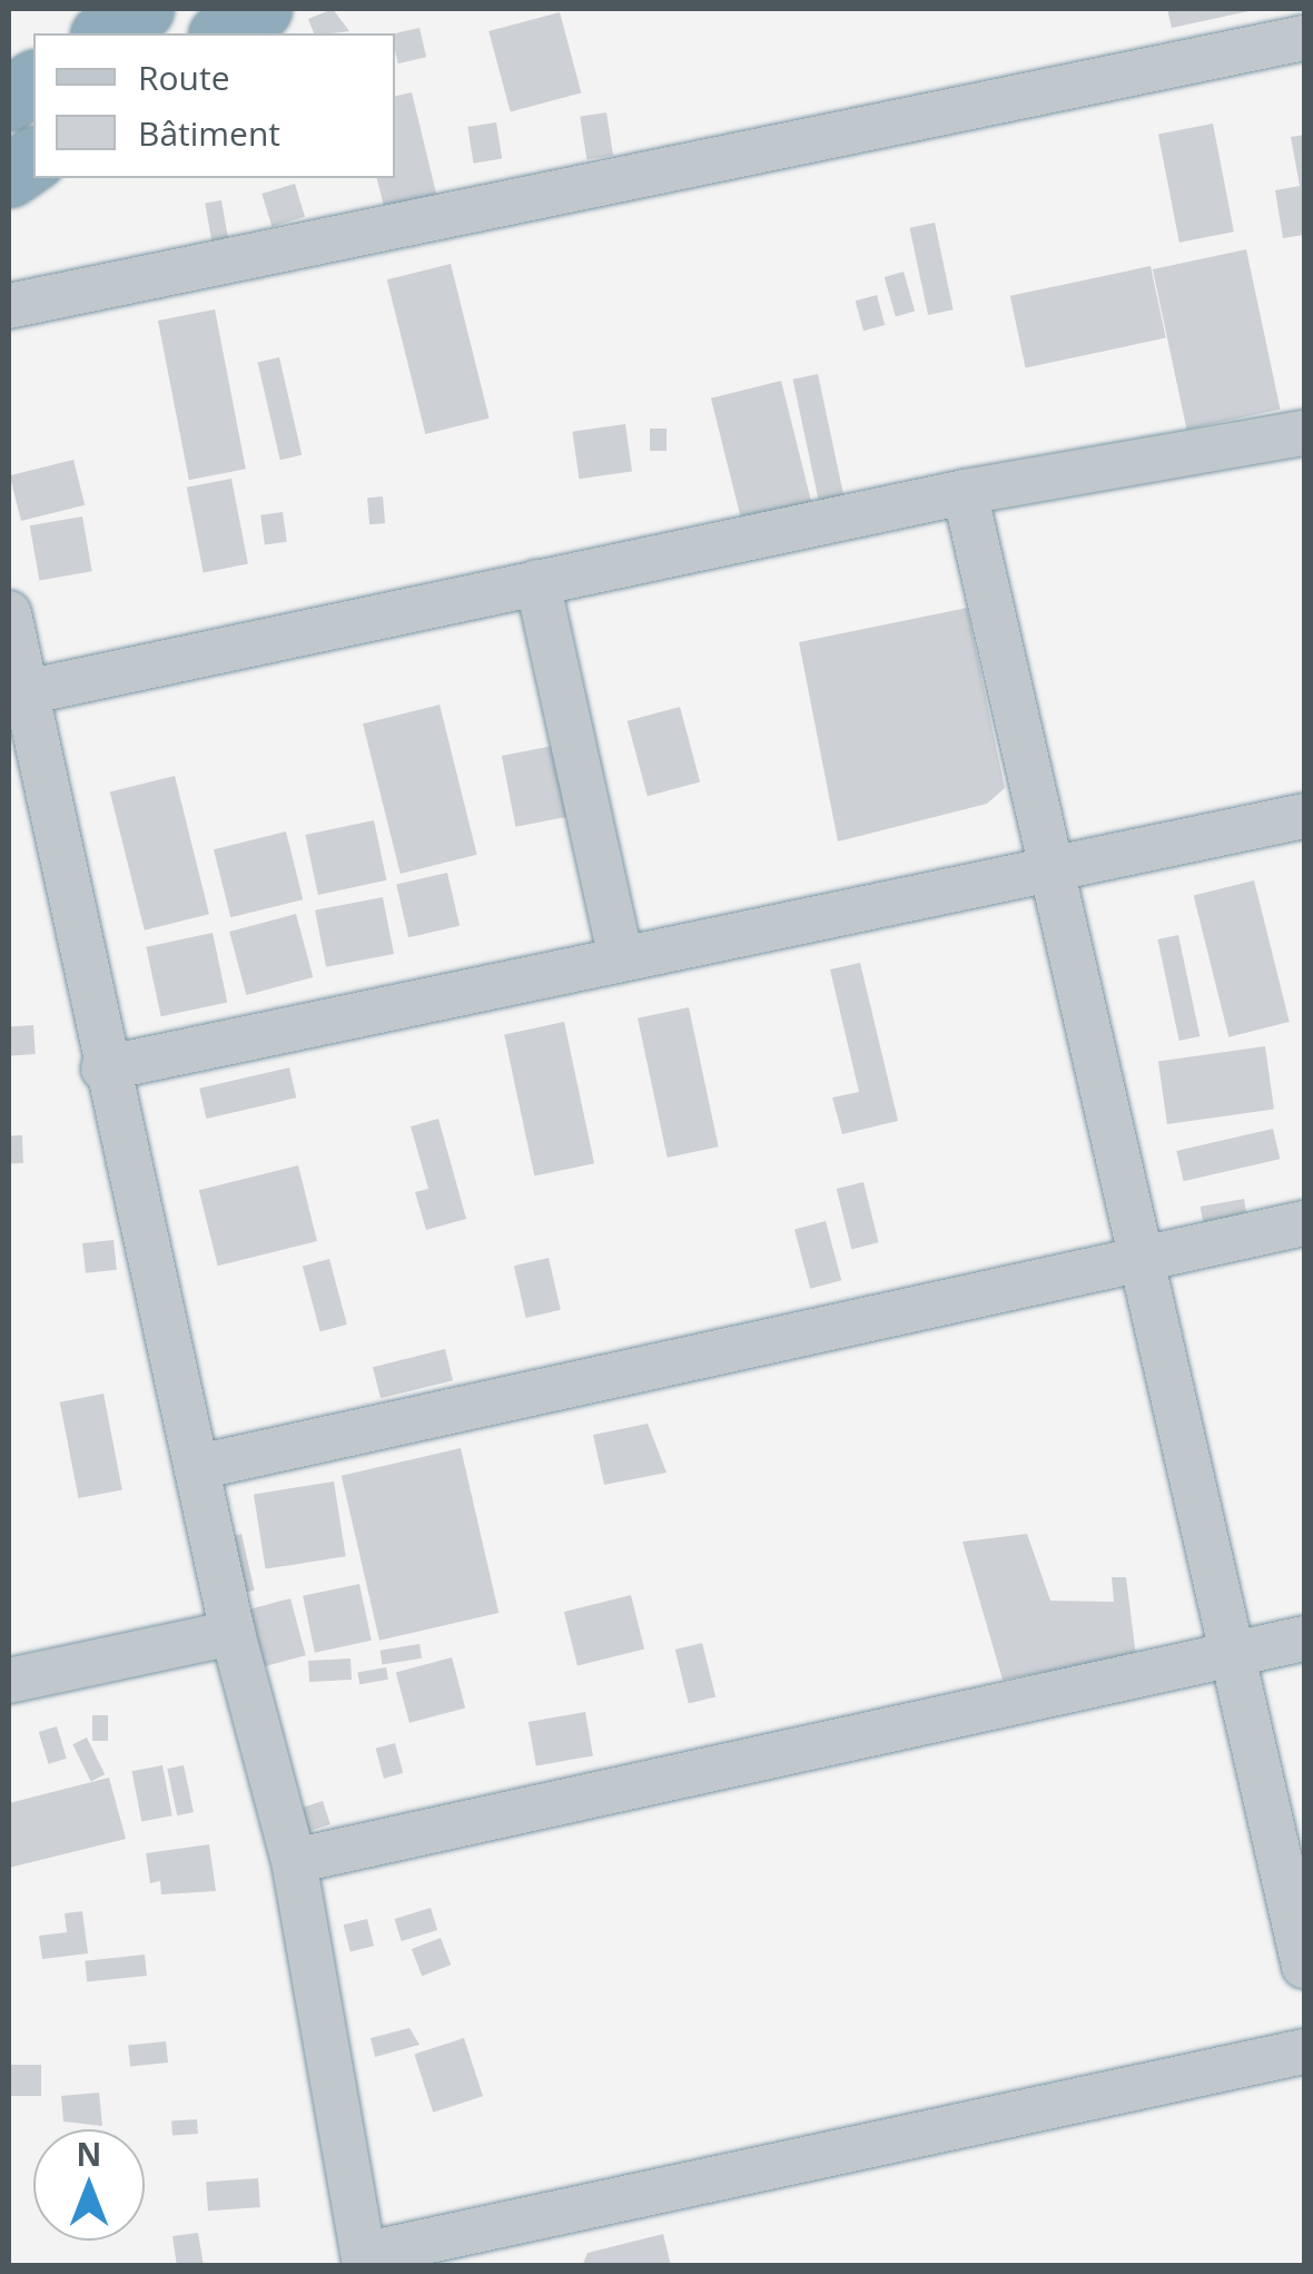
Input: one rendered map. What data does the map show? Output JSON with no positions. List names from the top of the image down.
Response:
{
  "legend": ["Route", "Bâtiment"],
  "north": "top"
}
